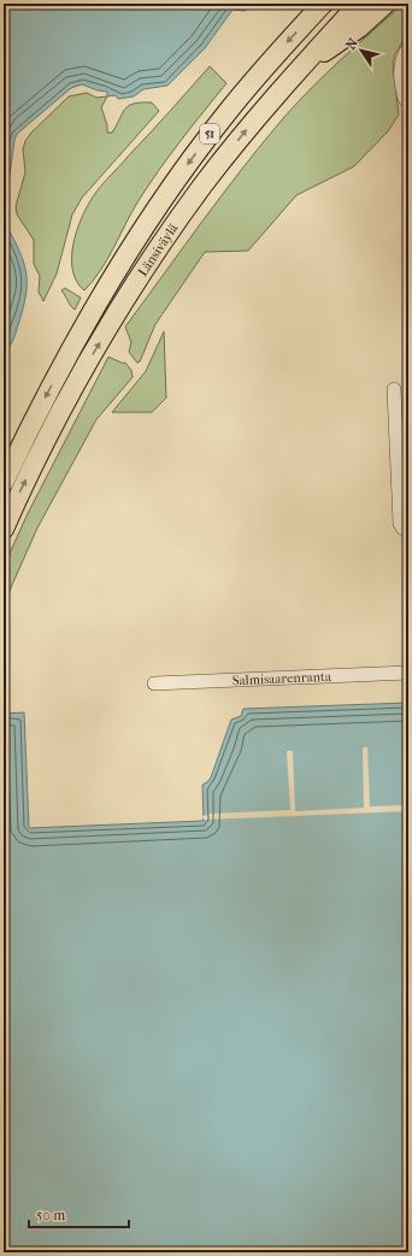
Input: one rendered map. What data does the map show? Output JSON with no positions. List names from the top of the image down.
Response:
{
  "streets": {
    "highway": ["51", "Länsiväylä"],
    "street": ["Salmisaarenranta"]
  },
  "scale_bar": "50 m",
  "north": "top left"
}
